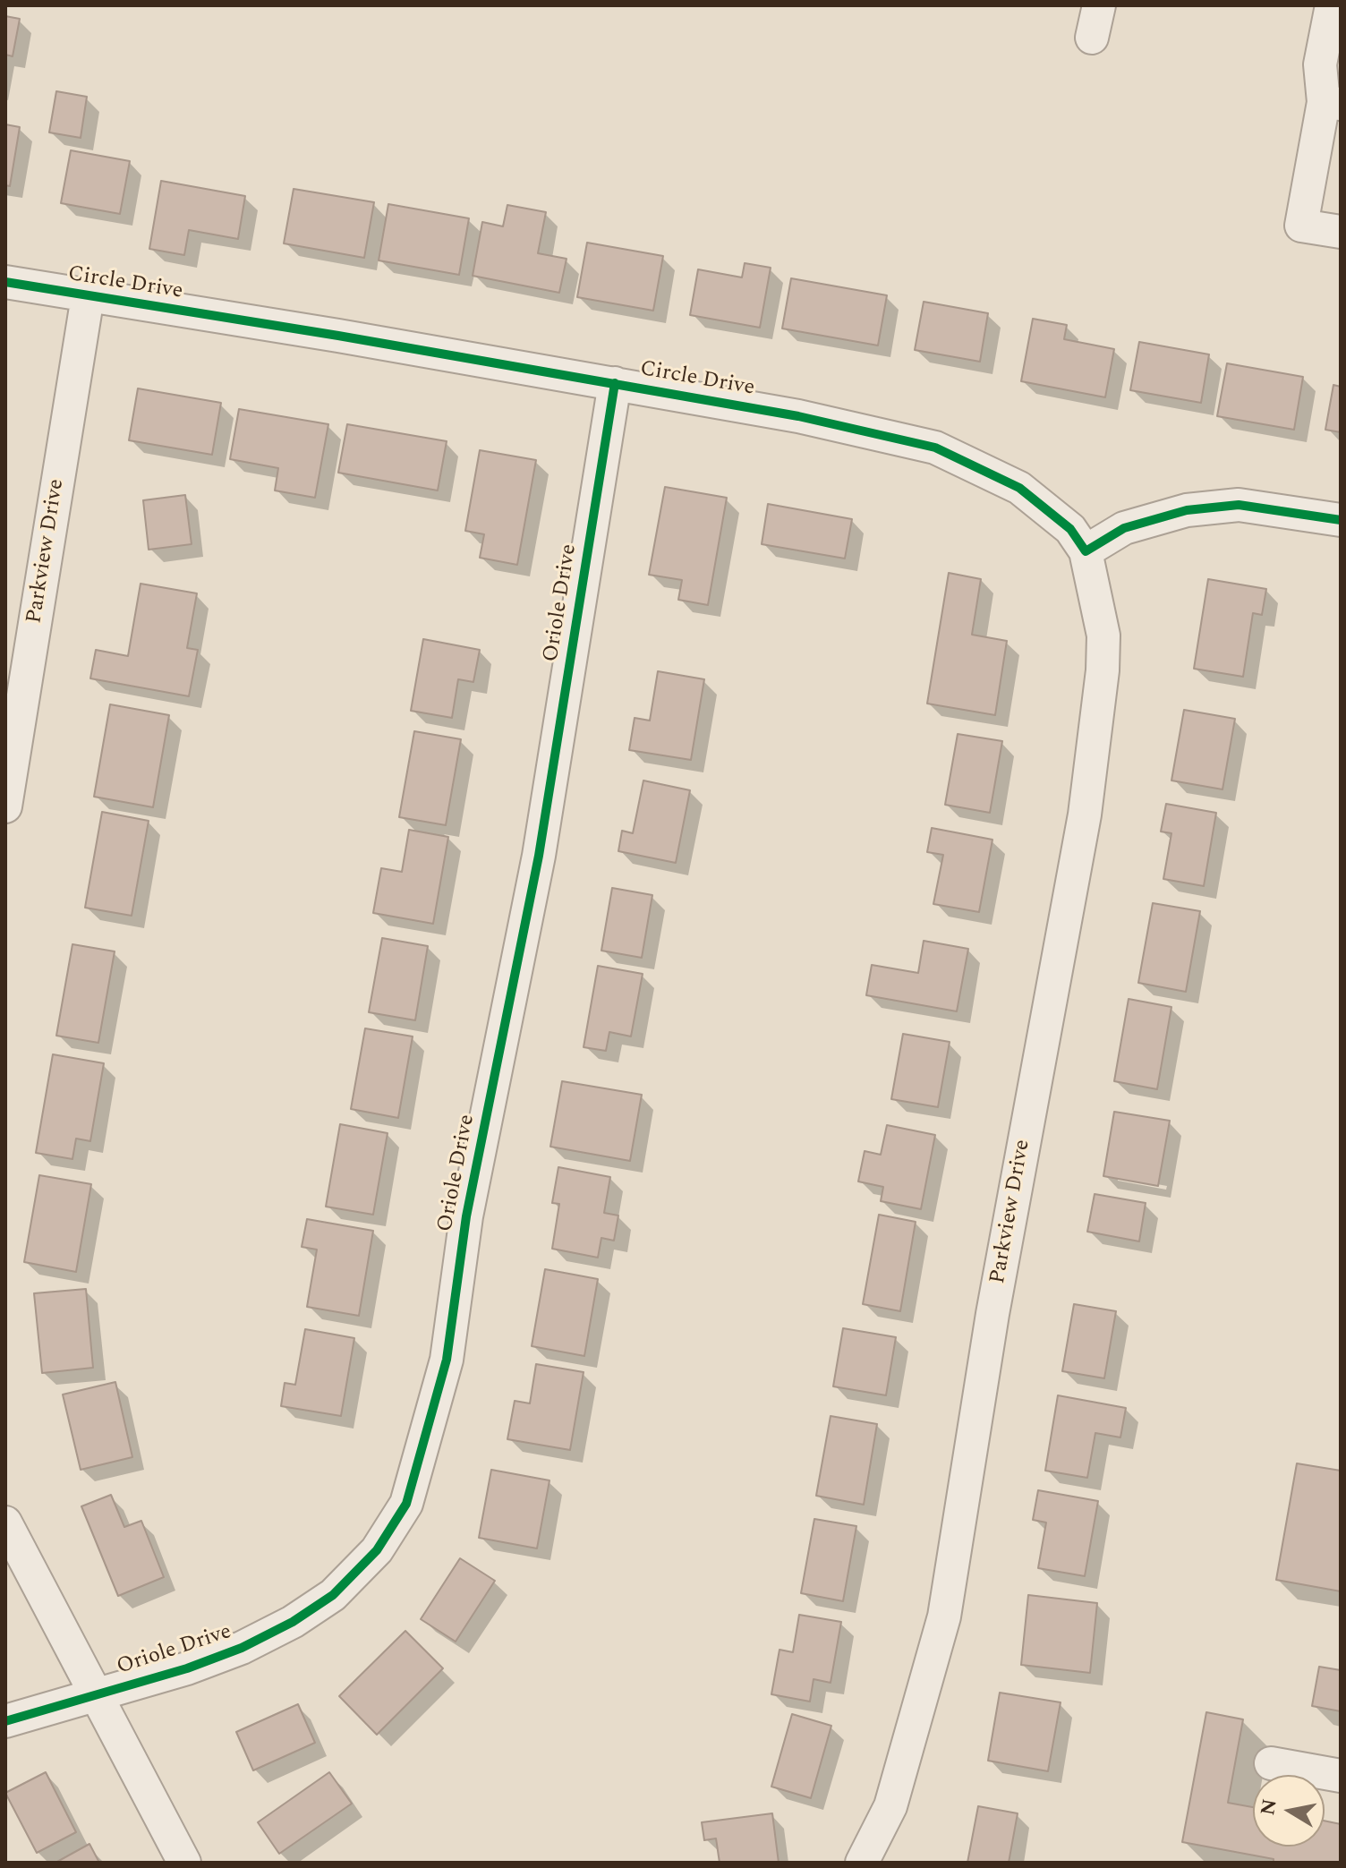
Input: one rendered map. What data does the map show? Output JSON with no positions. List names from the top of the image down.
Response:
{
  "streets": {
    "street": ["Circle Drive", "Parkview Drive", "Oriole Drive"]
  },
  "crossings": [
    ["Circle Drive", "Parkview Drive"],
    ["Circle Drive", "Oriole Drive"]
  ],
  "north": "left"
}
